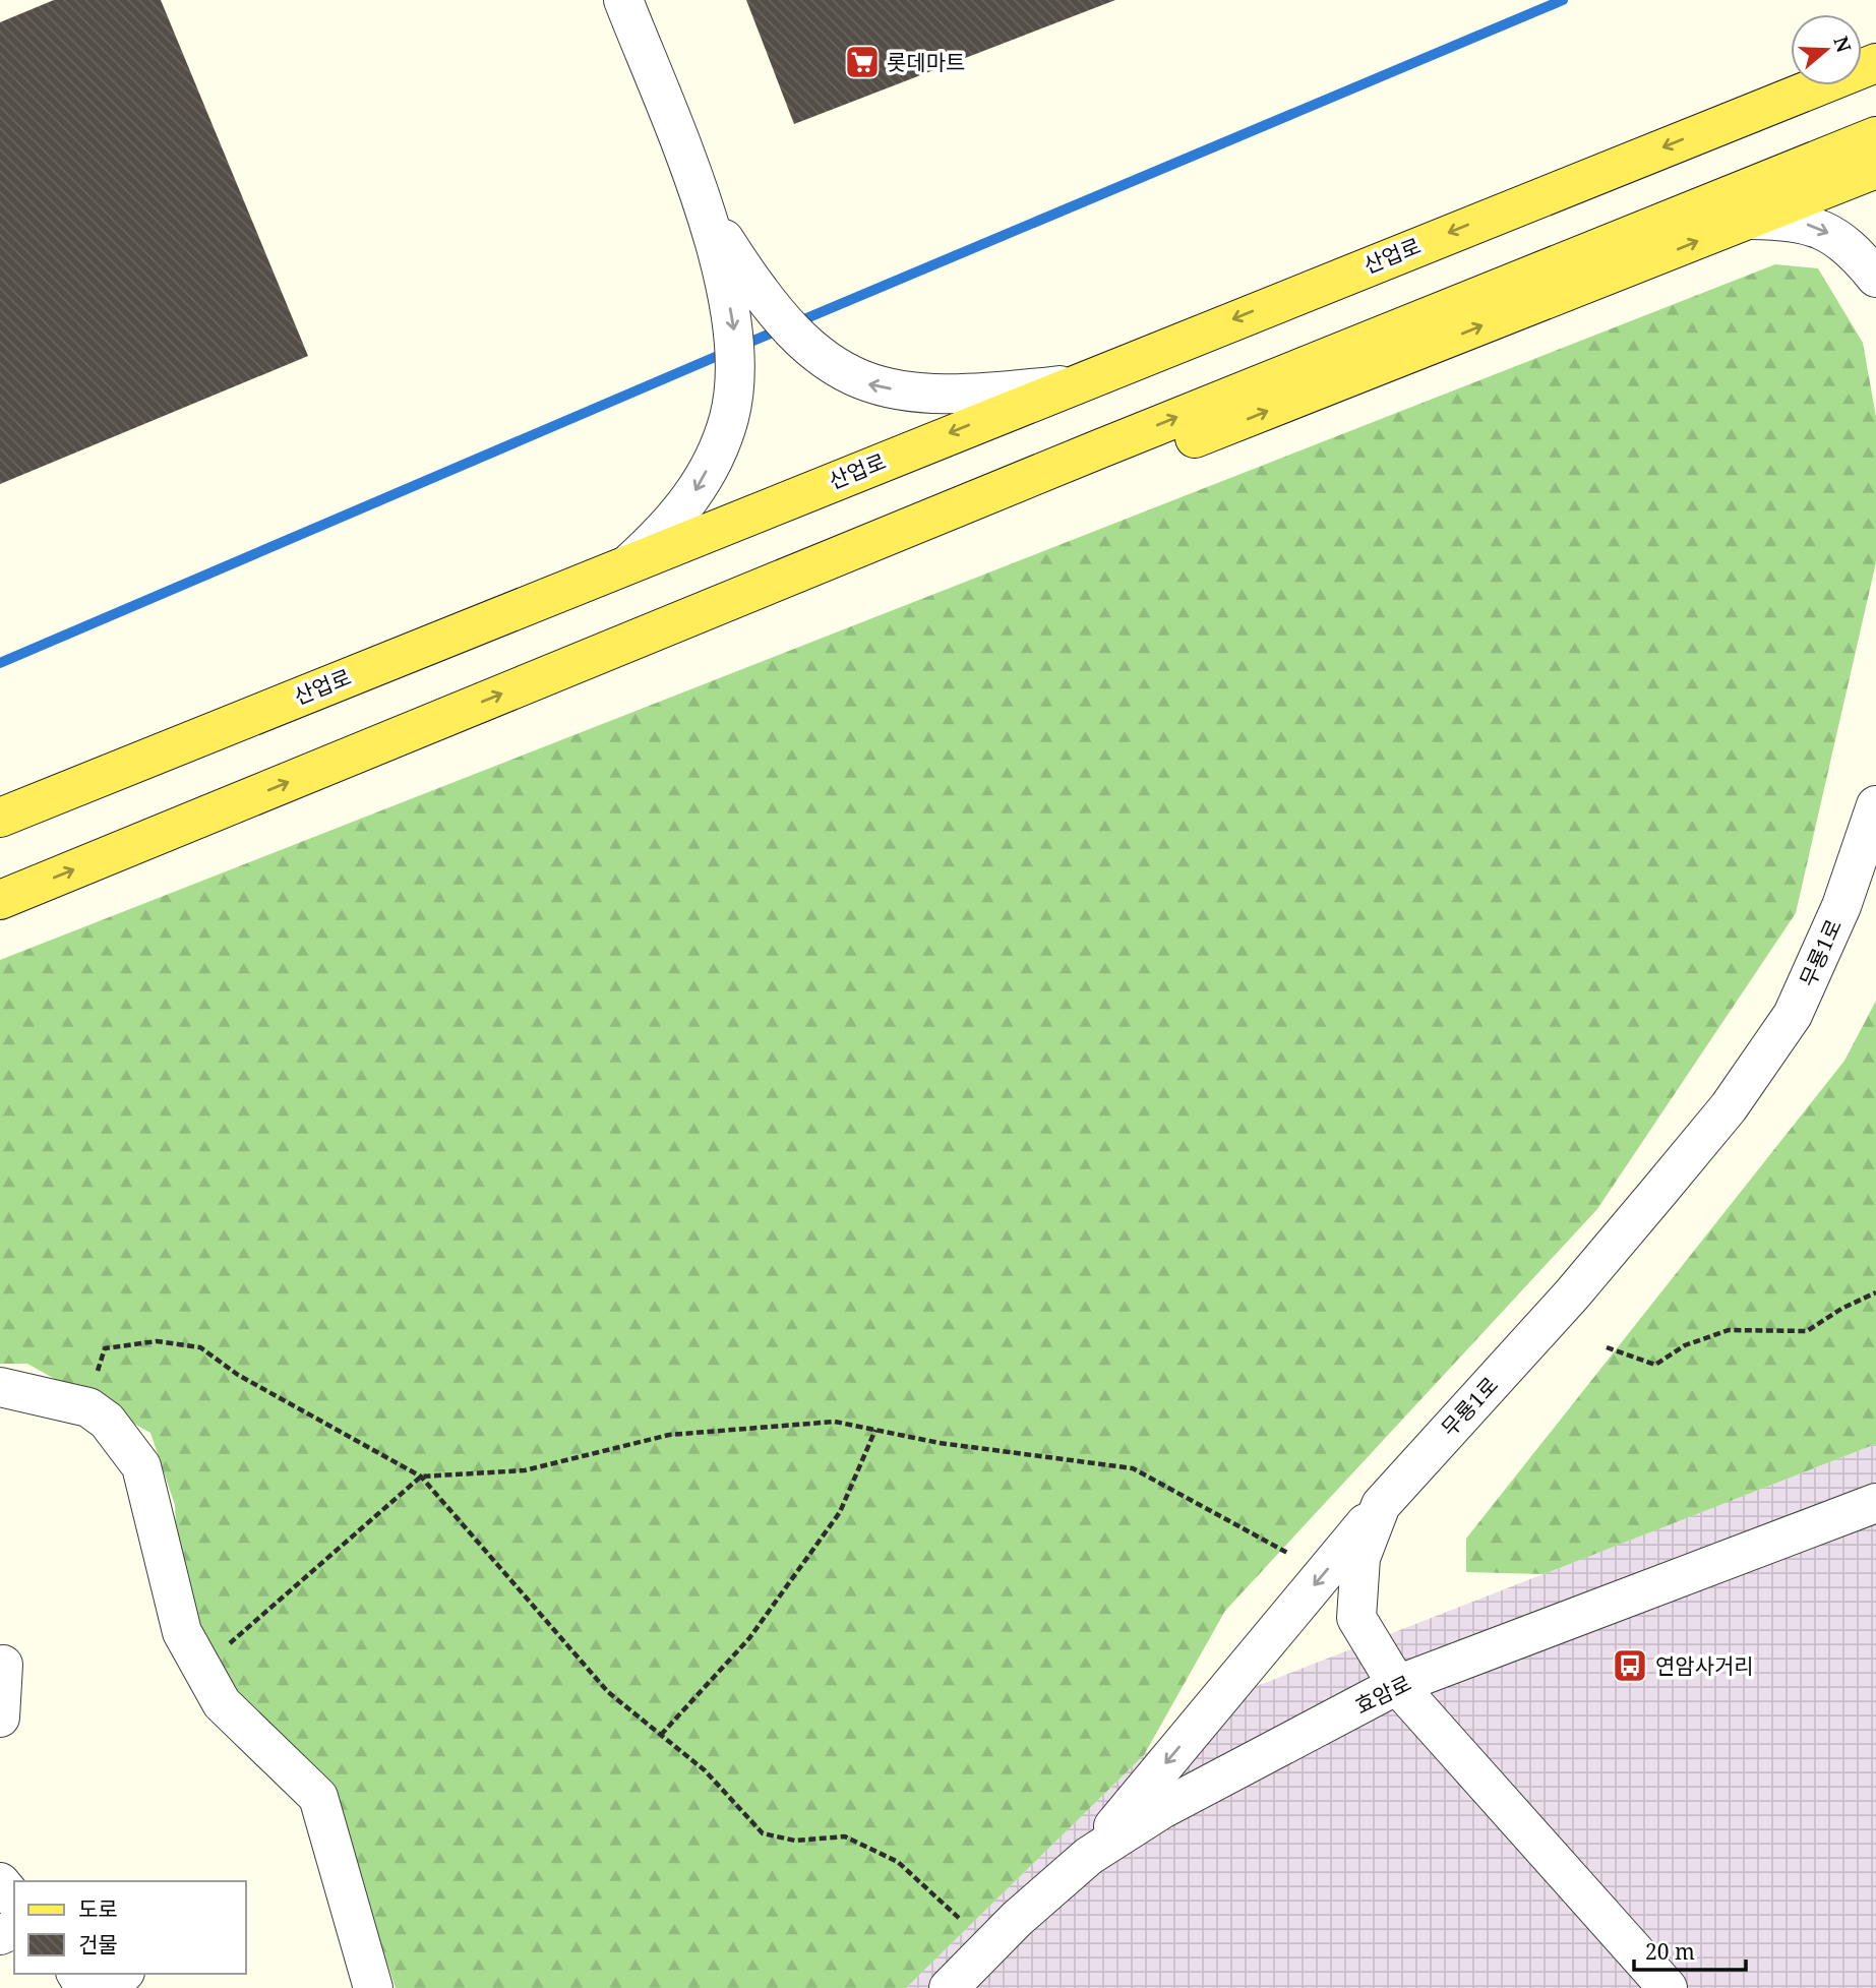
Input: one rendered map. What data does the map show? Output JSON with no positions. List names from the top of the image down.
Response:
{
  "streets": {
    "main road": ["산업로"],
    "street": ["무룡1로", "효암로"]
  },
  "crossings": [
    ["무룡1로", "효암로"]
  ],
  "places": {
    "supermarket": ["롯데마트"],
    "bus stop": ["연암사거리"]
  },
  "legend": ["도로", "건물"],
  "scale_bar": "20 m",
  "north": "right"
}
